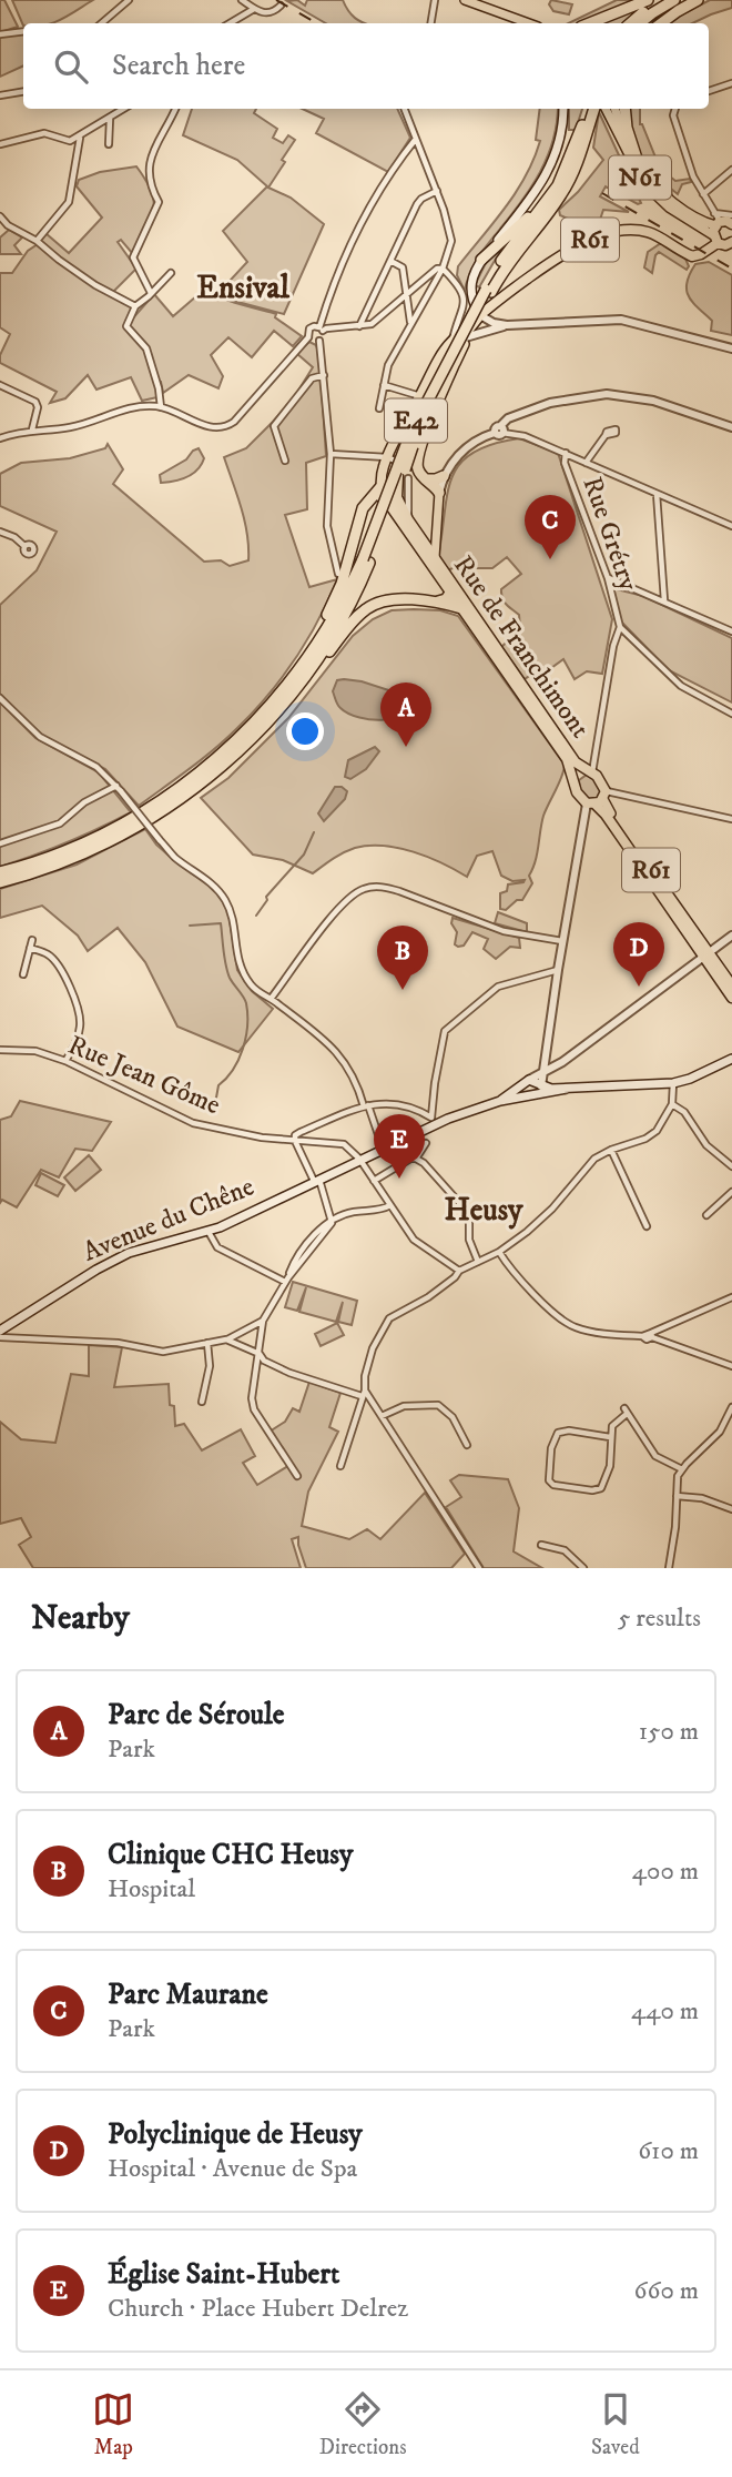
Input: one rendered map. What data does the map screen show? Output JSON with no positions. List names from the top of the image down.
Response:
{
  "streets": {
    "highway": ["R61", "E42", "Rue de Franchimont"],
    "main road": ["N61", "Avenue du Chêne"],
    "street": ["Rue Grétry", "Rue Jean Gôme"]
  },
  "crossings": [
    ["N61", "R61"],
    ["R61", "Rue de Franchimont"],
    ["Rue Jean Gôme", "Avenue du Chêne"]
  ],
  "districts": ["Ensival", "Heusy"],
  "page": {
    "search": "Search here",
    "pins": [
      "C",
      "A",
      "D",
      "B",
      "E"
    ],
    "heading": ["Nearby", "5 results"],
    "list": [
      {
        "mark": "A",
        "name": "Parc de Séroule",
        "note": "Park",
        "value": "150 m"
      },
      {
        "mark": "B",
        "name": "Clinique CHC Heusy",
        "note": "Hospital",
        "value": "400 m"
      },
      {
        "mark": "C",
        "name": "Parc Maurane",
        "note": "Park",
        "value": "440 m"
      },
      {
        "mark": "D",
        "name": "Polyclinique de Heusy",
        "note": "Hospital · Avenue de Spa",
        "value": "610 m"
      },
      {
        "mark": "E",
        "name": "Église Saint-Hubert",
        "note": "Church · Place Hubert Delrez",
        "value": "660 m"
      }
    ],
    "nav": ["Map", "Directions", "Saved"]
  }
}
